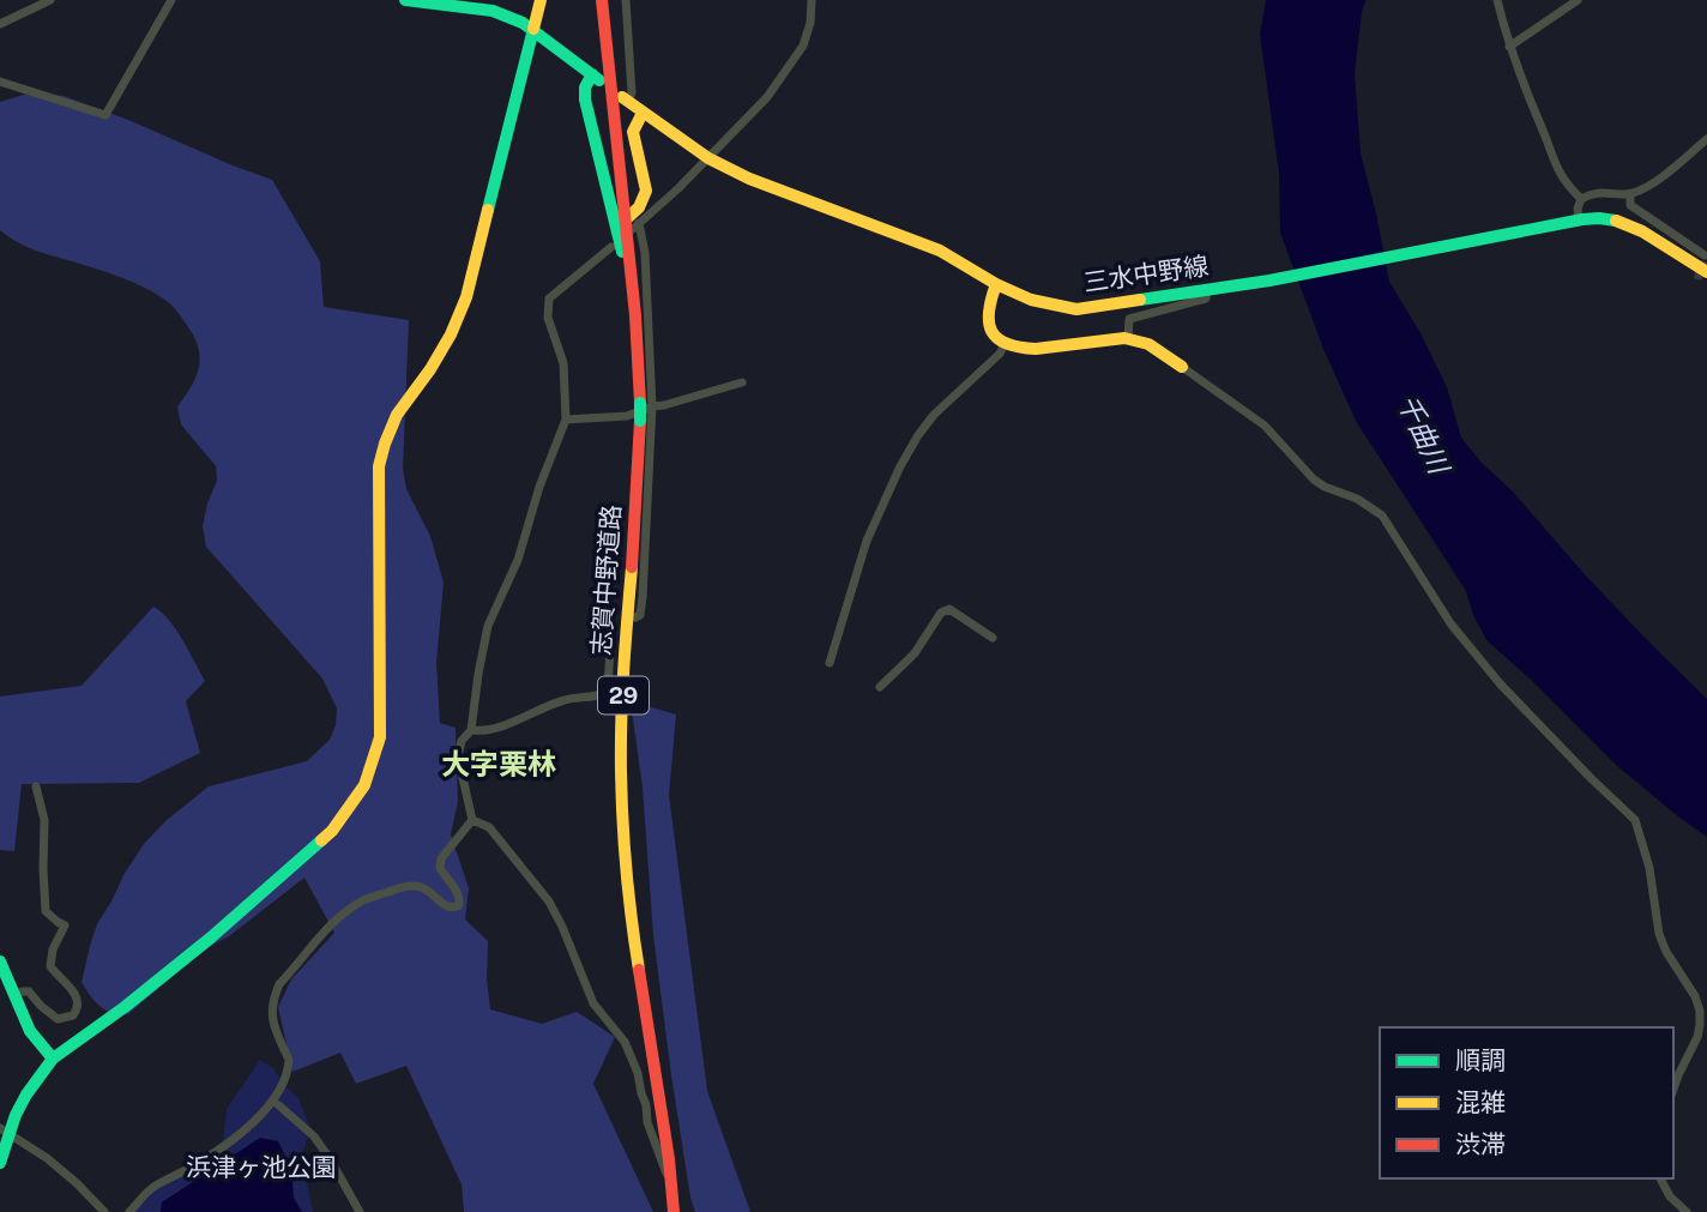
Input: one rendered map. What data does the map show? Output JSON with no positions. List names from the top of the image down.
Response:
{
  "streets": {
    "main road": ["三水中野線", "志賀中野道路", "29"]
  },
  "crossings": [
    ["志賀中野道路", "29"]
  ],
  "districts": ["大字栗林"],
  "water": ["千曲川"],
  "parks": ["浜津ヶ池公園"],
  "legend": ["順調", "混雑", "渋滞"]
}
